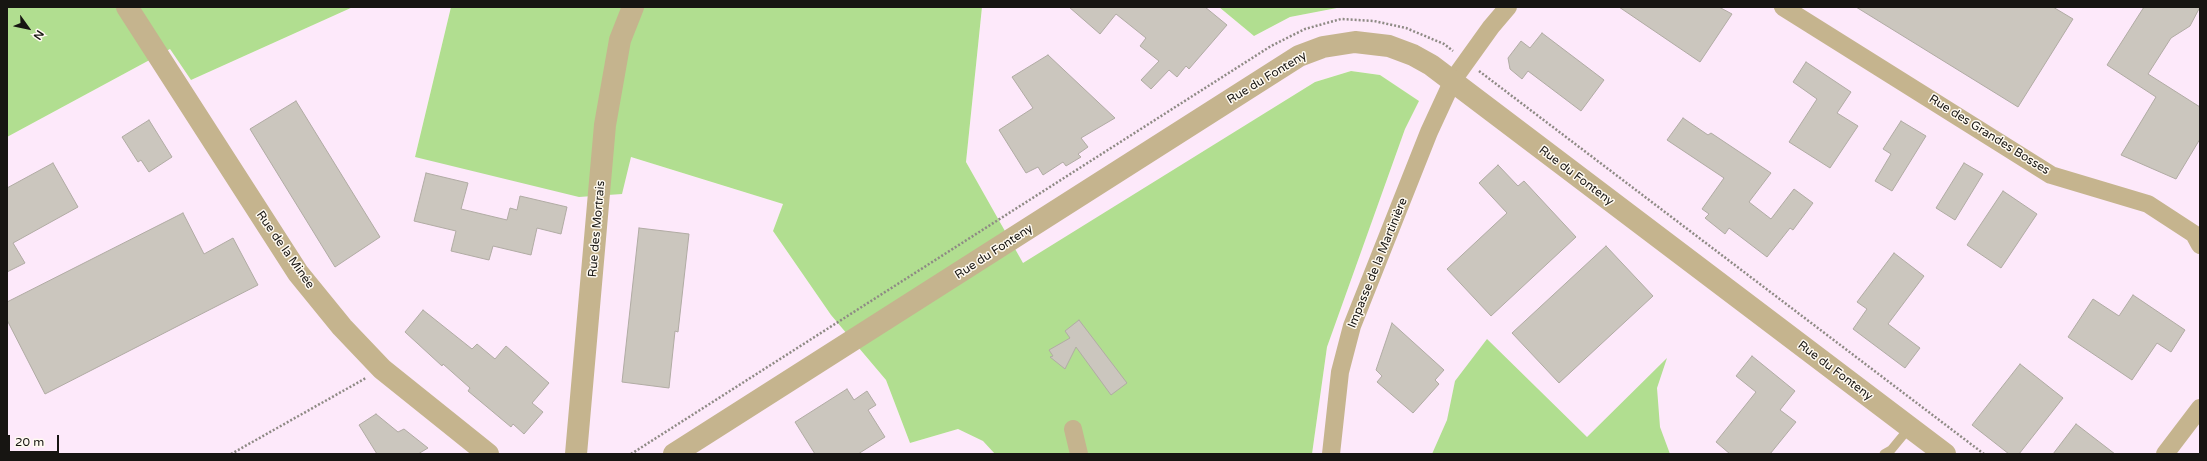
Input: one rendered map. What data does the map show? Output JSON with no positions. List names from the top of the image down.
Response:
{
  "streets": {
    "street": [
      "Rue du Fonteny",
      "Rue des Grandes Bosses",
      "Rue des Mortrais",
      "Rue de la Minée",
      "Impasse de la Martinière"
    ]
  },
  "crossings": [
    ["Rue du Fonteny", "Impasse de la Martinière"]
  ],
  "scale_bar": "20 m",
  "north": "bottom right"
}
